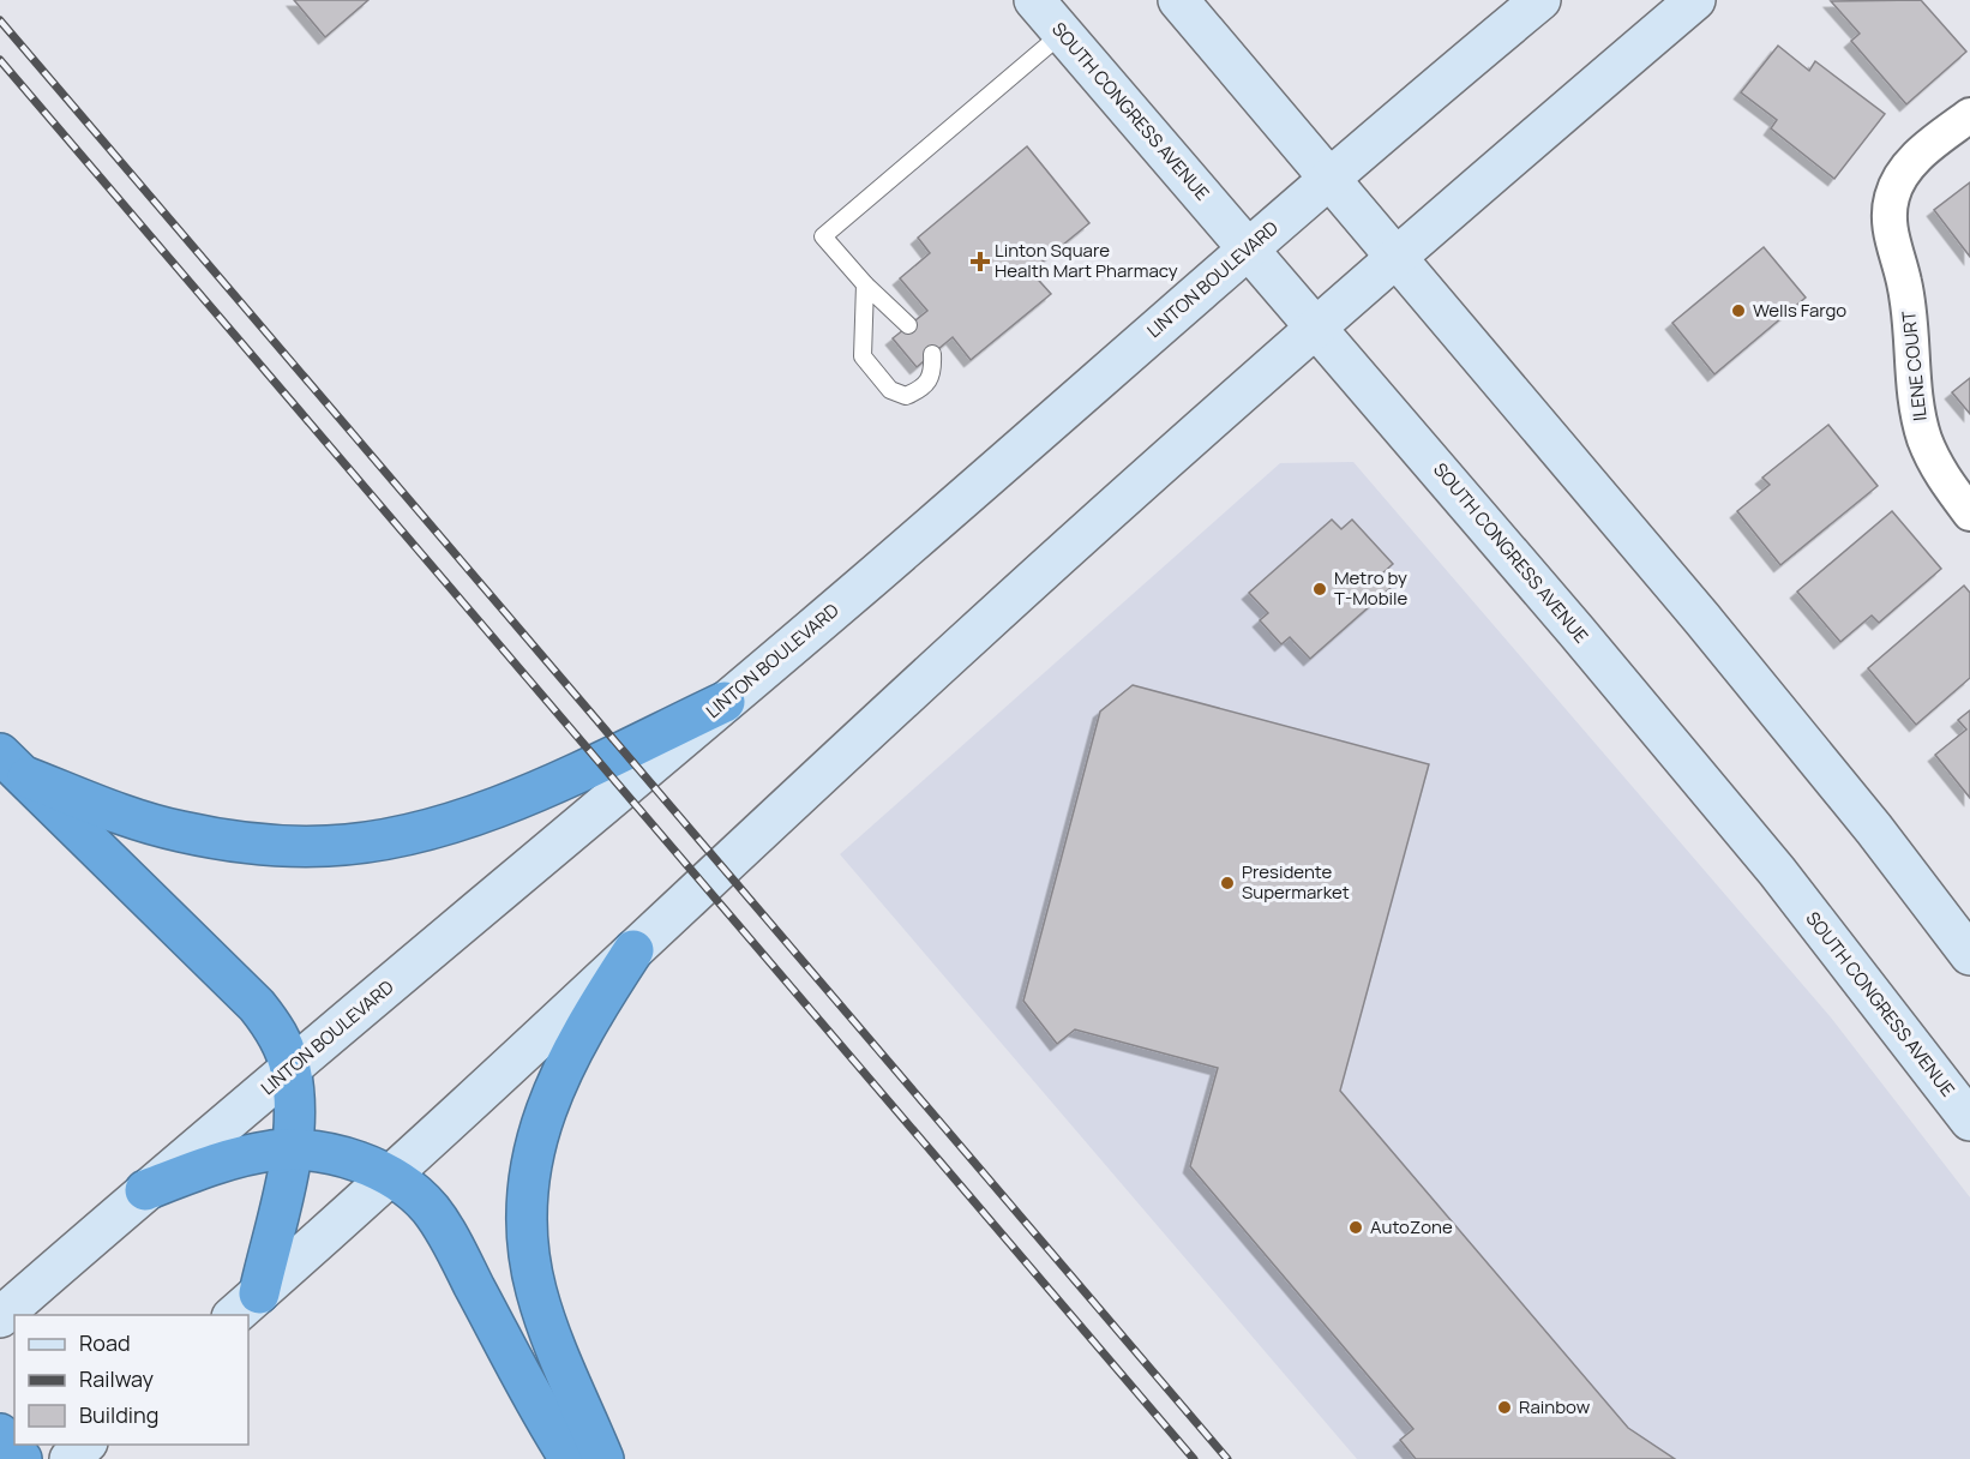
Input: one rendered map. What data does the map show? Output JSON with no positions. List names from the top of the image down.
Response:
{
  "streets": {
    "main road": ["SOUTH CONGRESS AVENUE", "LINTON BOULEVARD"],
    "street": ["ILENE COURT"]
  },
  "crossings": [
    ["SOUTH CONGRESS AVENUE", "LINTON BOULEVARD"]
  ],
  "places": {
    "health": ["Linton Square Health Mart Pharmacy"],
    "other": [
      "Wells Fargo",
      "Metro by T-Mobile",
      "Presidente Supermarket",
      "AutoZone",
      "Rainbow"
    ]
  },
  "legend": ["Road", "Railway", "Building"]
}
